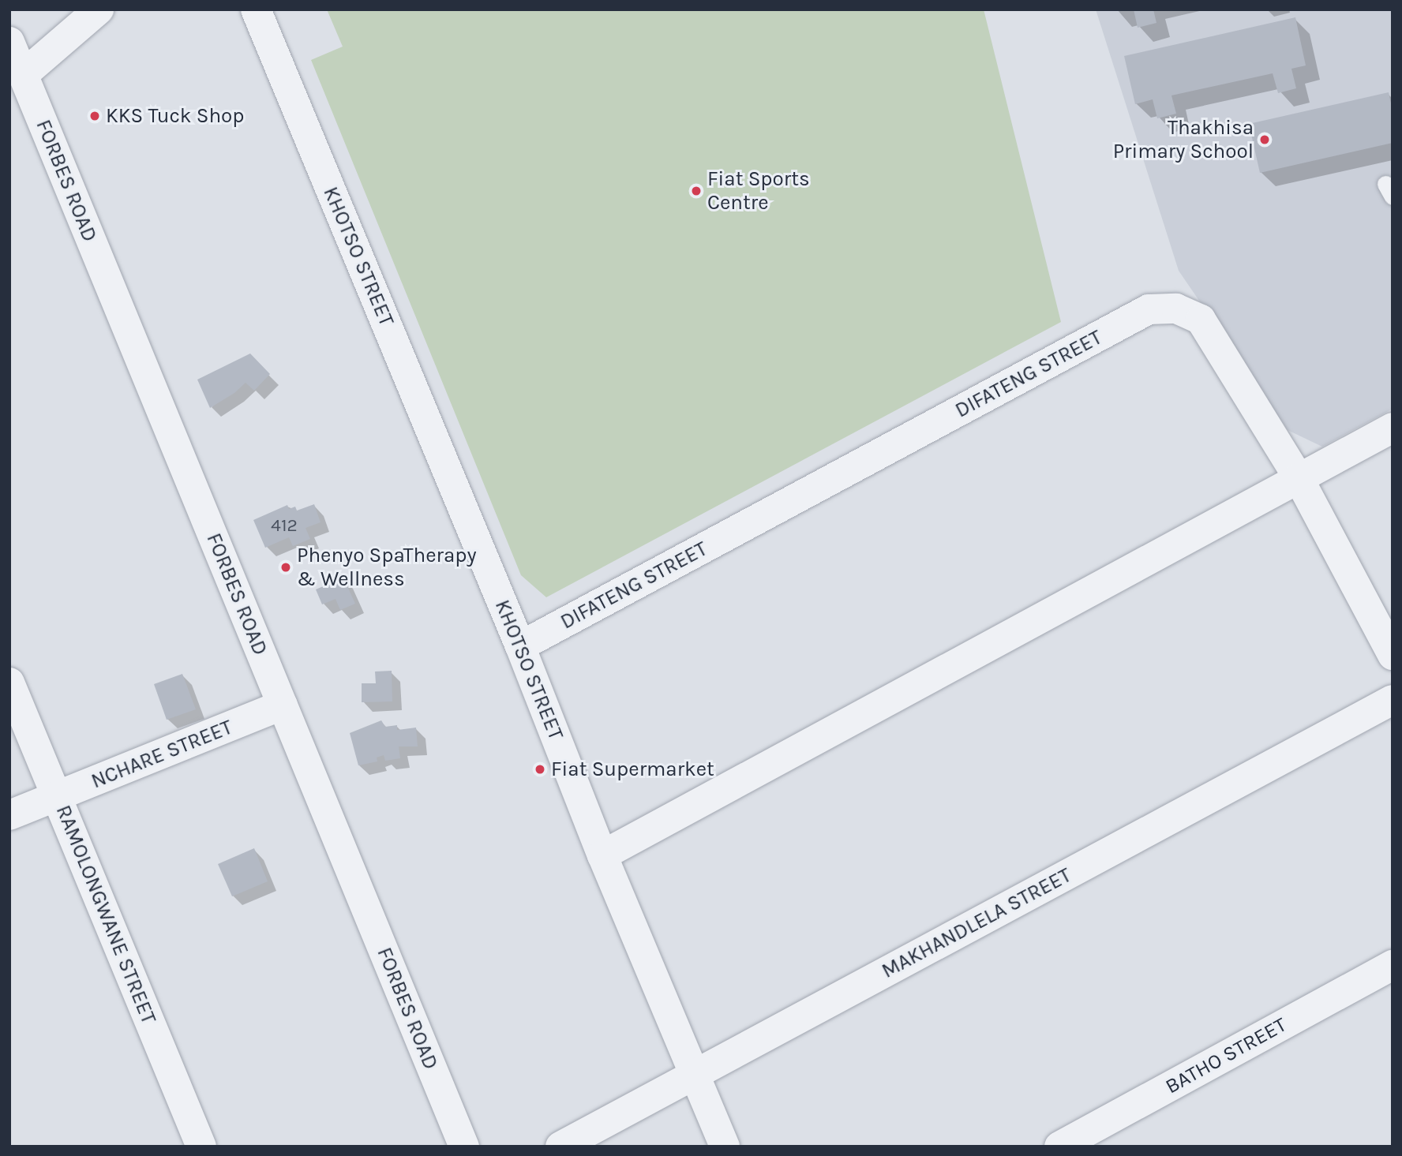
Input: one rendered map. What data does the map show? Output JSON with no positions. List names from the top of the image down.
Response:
{
  "streets": {
    "street": [
      "FORBES ROAD",
      "KHOTSO STREET",
      "DIFATENG STREET",
      "NCHARE STREET",
      "RAMOLONGWANE STREET",
      "MAKHANDLELA STREET",
      "BATHO STREET"
    ]
  },
  "crossings": [
    ["FORBES ROAD", "NCHARE STREET"],
    ["KHOTSO STREET", "DIFATENG STREET"],
    ["KHOTSO STREET", "MAKHANDLELA STREET"],
    ["NCHARE STREET", "RAMOLONGWANE STREET"]
  ],
  "places": [
    "KKS Tuck Shop",
    "Thakhisa Primary School",
    "Fiat Sports Centre",
    "Phenyo SpaTherapy & Wellness",
    "Fiat Supermarket"
  ],
  "house_numbers": ["412"]
}
